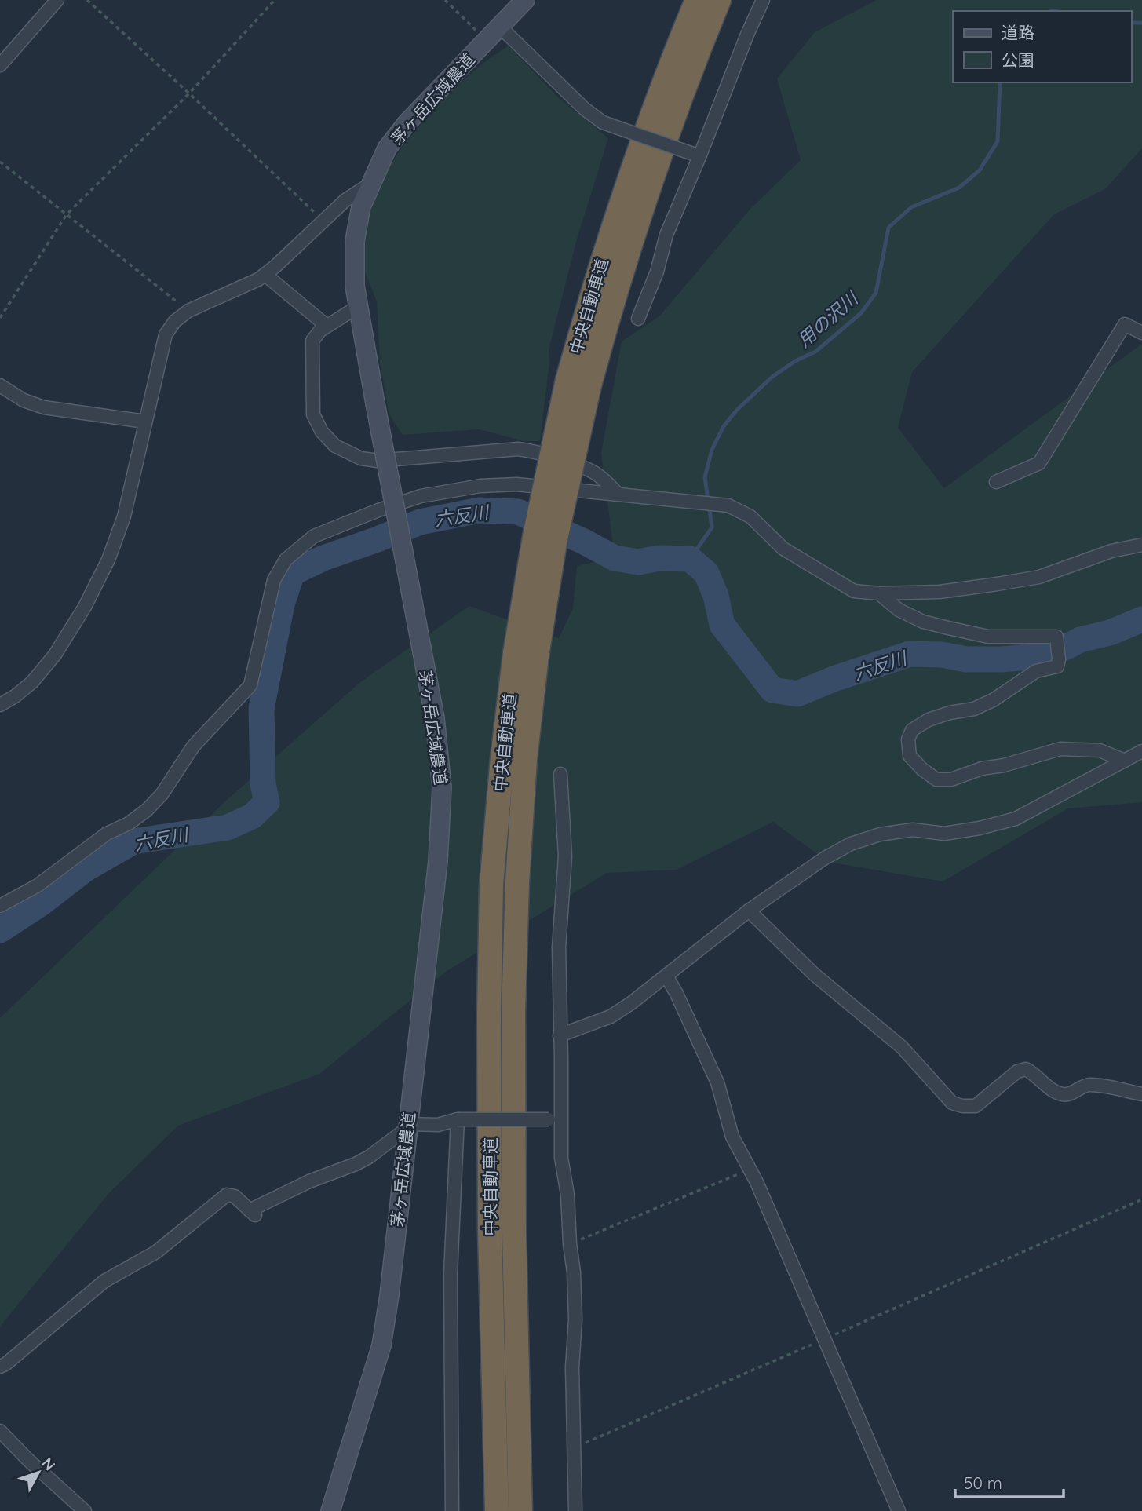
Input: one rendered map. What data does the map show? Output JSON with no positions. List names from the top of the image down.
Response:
{
  "streets": {
    "highway": ["中央自動車道"],
    "street": ["茅ヶ岳広域農道"]
  },
  "water": ["用の沢川", "六反川"],
  "legend": ["道路", "公園"],
  "scale_bar": "50 m",
  "north": "top right"
}
